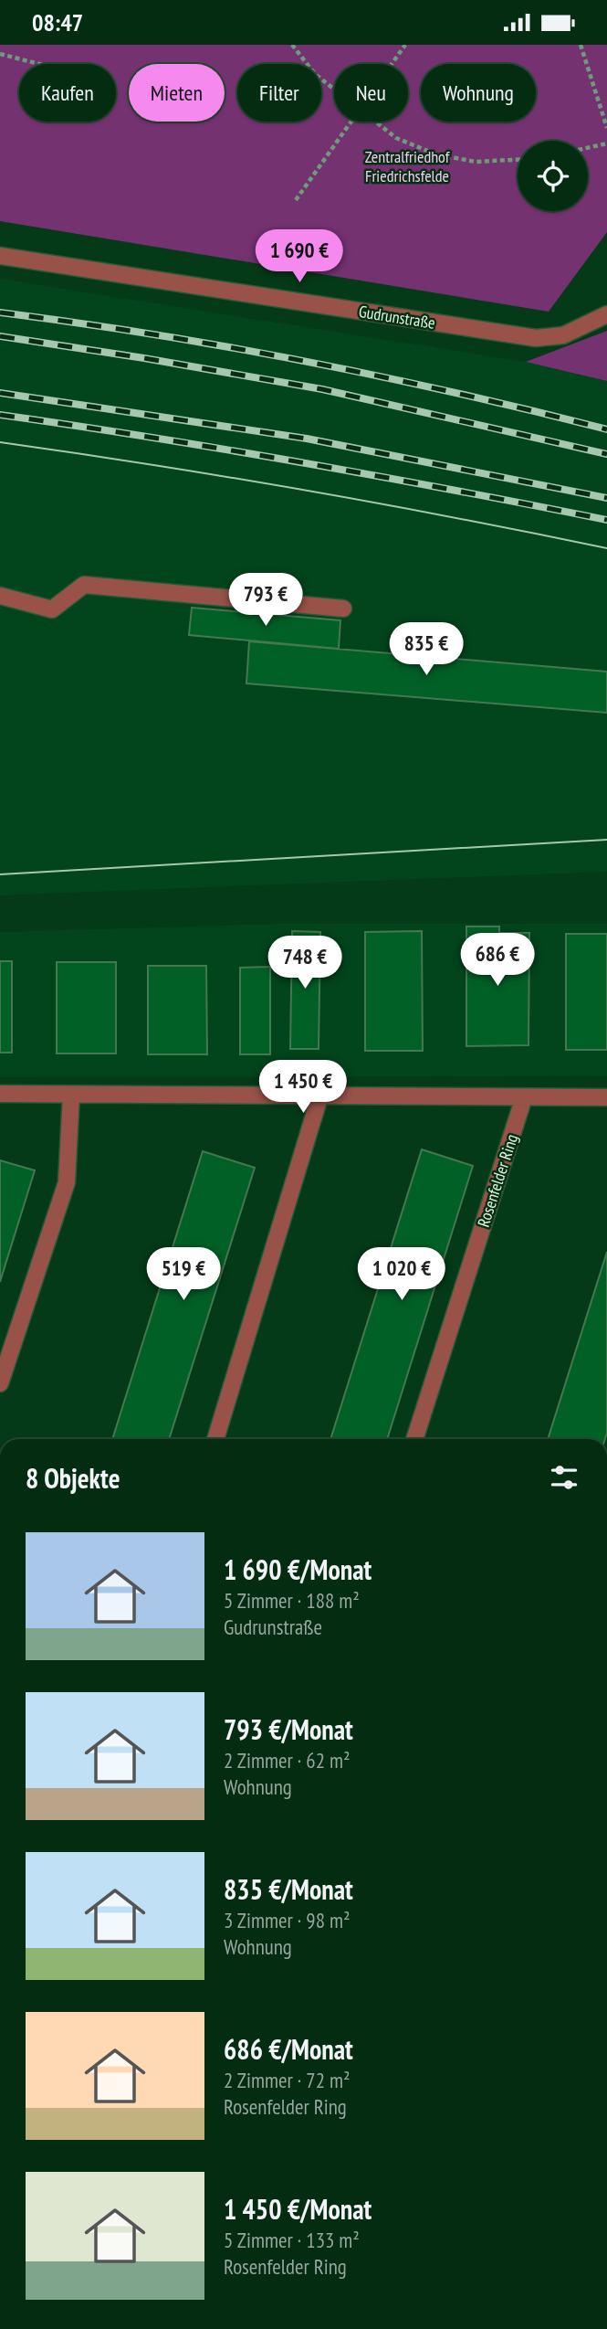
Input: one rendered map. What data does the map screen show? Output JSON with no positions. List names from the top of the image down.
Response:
{
  "streets": {
    "street": ["Gudrunstraße", "Rosenfelder Ring"]
  },
  "parks": ["Zentralfriedhof Friedrichsfelde"],
  "page": {
    "status": "08:47",
    "chip": [
      "Kaufen",
      "Mieten",
      "Filter",
      "Neu",
      "Wohnung"
    ],
    "price": [
      "1 690 €",
      "793 €",
      "835 €",
      "686 €",
      "748 €",
      "1 450 €",
      "519 €",
      "1 020 €"
    ],
    "heading": "8 Objekte",
    "list": [
      {
        "name": "1 690 €/Monat",
        "note": "5 Zimmer · 188 m² · Gudrunstraße"
      },
      {
        "name": "793 €/Monat",
        "note": "2 Zimmer · 62 m² · Wohnung"
      },
      {
        "name": "835 €/Monat",
        "note": "3 Zimmer · 98 m² · Wohnung"
      },
      {
        "name": "686 €/Monat",
        "note": "2 Zimmer · 72 m² · Rosenfelder Ring"
      },
      {
        "name": "1 450 €/Monat",
        "note": "5 Zimmer · 133 m² · Rosenfelder Ring"
      }
    ]
  }
}
